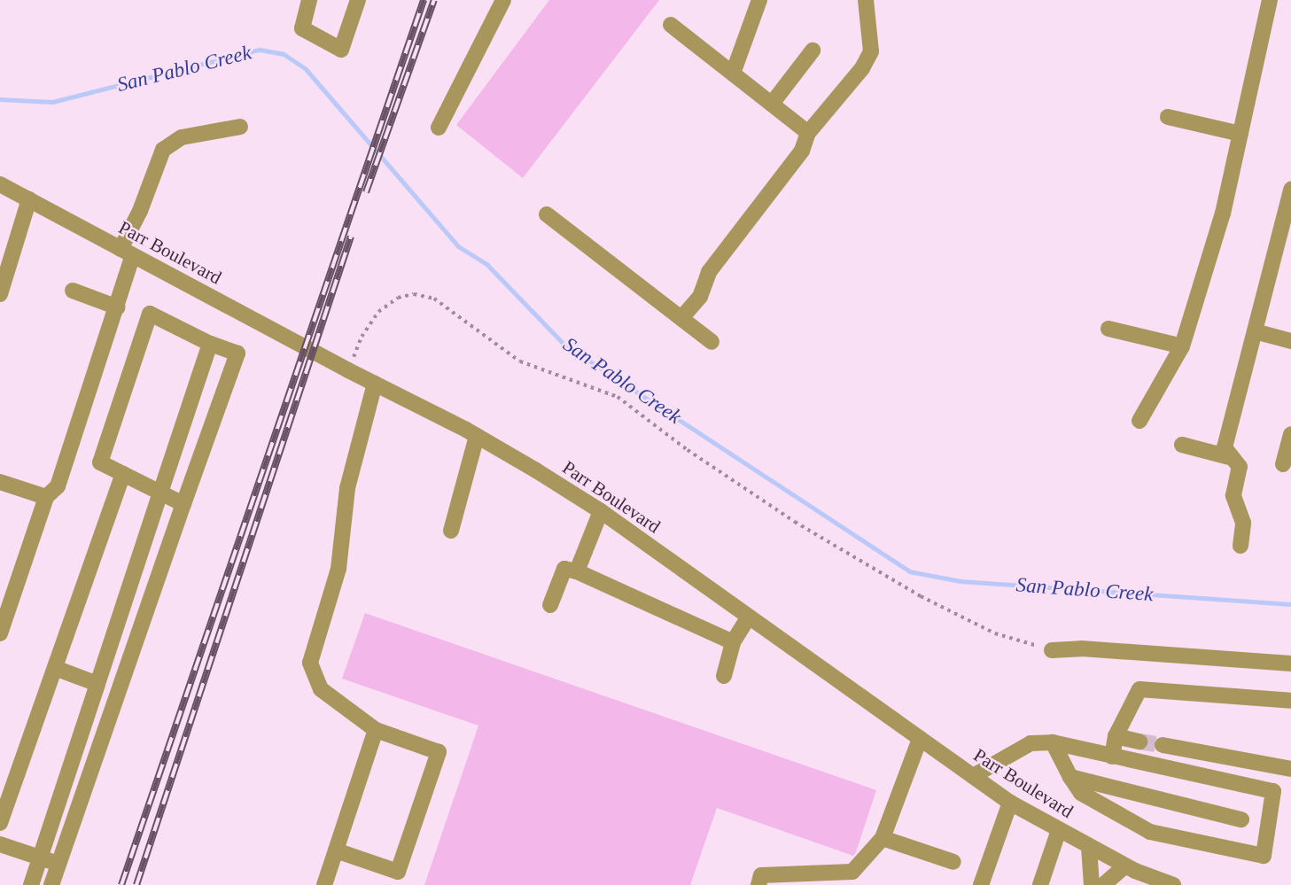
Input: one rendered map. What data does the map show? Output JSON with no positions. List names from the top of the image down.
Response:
{
  "streets": {
    "street": ["Parr Boulevard"]
  },
  "water": ["San Pablo Creek"]
}
